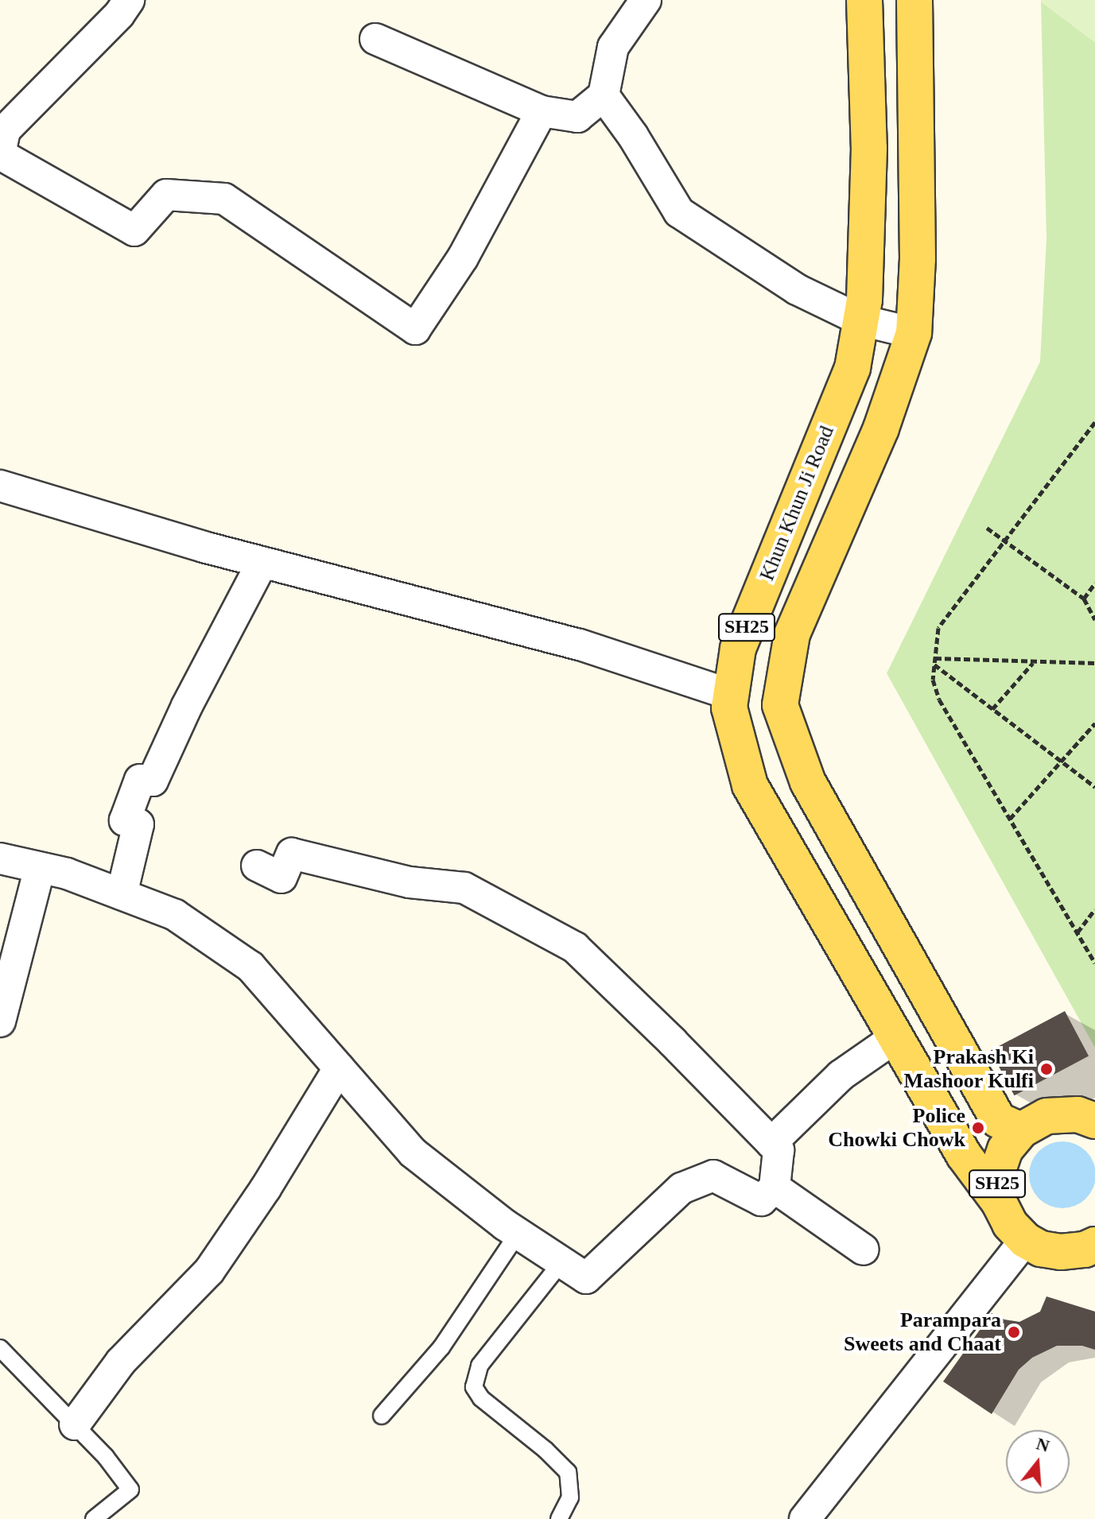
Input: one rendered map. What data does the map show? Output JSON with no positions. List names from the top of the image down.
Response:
{
  "streets": {
    "main road": ["Khun Khun Ji Road", "SH25"]
  },
  "crossings": [
    ["Khun Khun Ji Road", "SH25"]
  ],
  "places": ["Prakash Ki Mashoor Kulfi", "Police Chowki Chowk", "Parampara Sweets and Chaat"],
  "north": "top"
}
